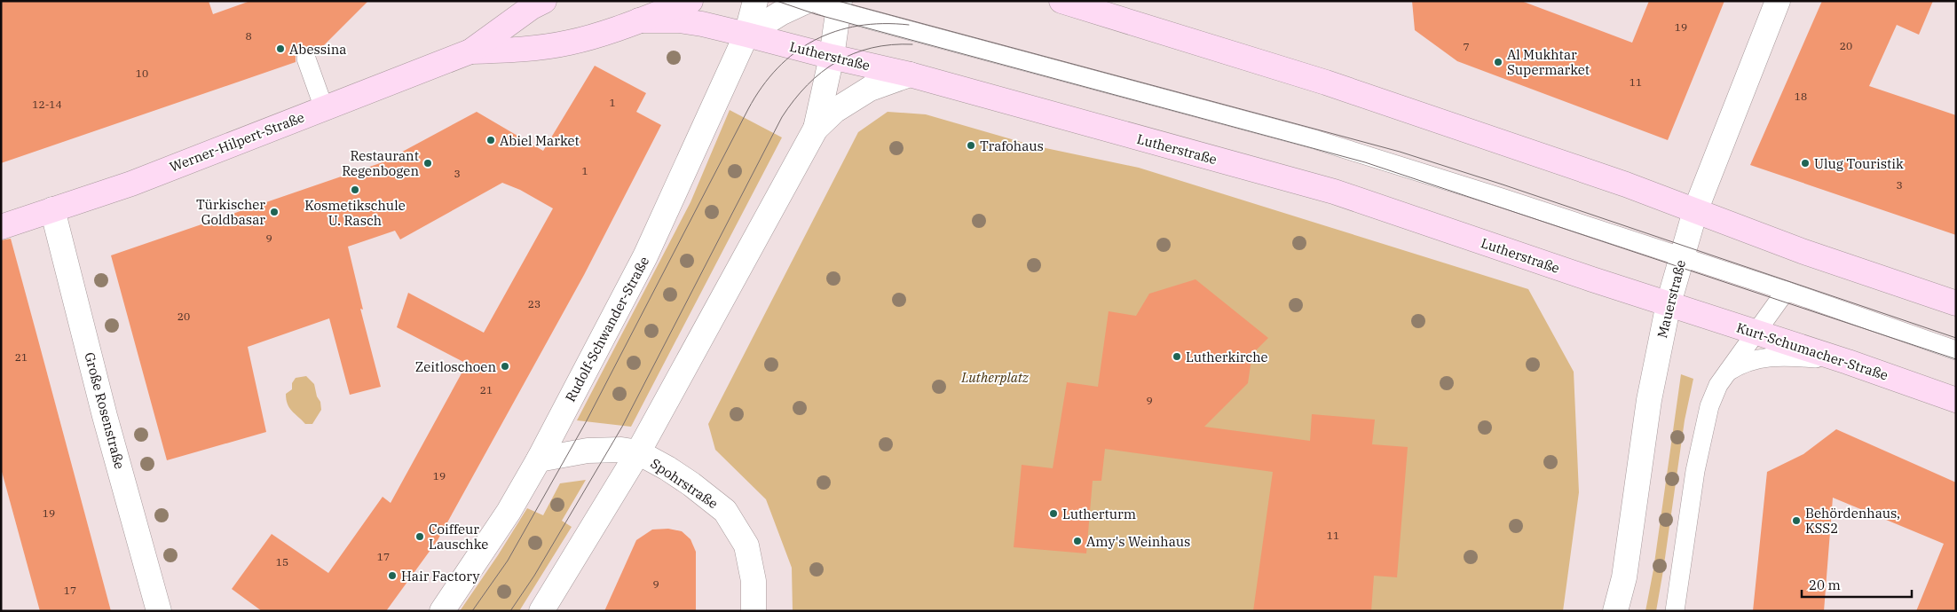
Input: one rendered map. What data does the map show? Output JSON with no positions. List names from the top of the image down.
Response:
{
  "streets": {
    "main road": ["Lutherstraße", "Werner-Hilpert-Straße", "Kurt-Schumacher-Straße"],
    "street": [
      "Mauerstraße",
      "Rudolf-Schwander-Straße",
      "Große Rosenstraße",
      "Spohrstraße"
    ]
  },
  "crossings": [
    ["Lutherstraße", "Werner-Hilpert-Straße"],
    ["Lutherstraße", "Mauerstraße"],
    ["Lutherstraße", "Rudolf-Schwander-Straße"],
    ["Lutherstraße", "Kurt-Schumacher-Straße"],
    ["Werner-Hilpert-Straße", "Rudolf-Schwander-Straße"],
    ["Werner-Hilpert-Straße", "Große Rosenstraße"],
    ["Mauerstraße", "Kurt-Schumacher-Straße"],
    ["Rudolf-Schwander-Straße", "Spohrstraße"]
  ],
  "parks": ["Lutherplatz"],
  "places": [
    "Abessina",
    "Al Mukhtar Supermarket",
    "Abiel Market",
    "Trafohaus",
    "Restaurant Regenbogen",
    "Ulug Touristik",
    "Kosmetikschule U. Rasch",
    "Türkischer Goldbasar",
    "Lutherkirche",
    "Zeitloschoen",
    "Lutherturm",
    "Behördenhaus, KSS2",
    "Coiffeur Lauschke",
    "Amy's Weinhaus",
    "Hair Factory"
  ],
  "house_numbers": [
    "19",
    "8",
    "20",
    "7",
    "10",
    "11",
    "18",
    "1",
    "12-14",
    "1",
    "3",
    "3",
    "9",
    "23",
    "20",
    "21",
    "21",
    "9",
    "19",
    "19",
    "11",
    "17",
    "15",
    "9",
    "17"
  ],
  "scale_bar": "20 m"
}
